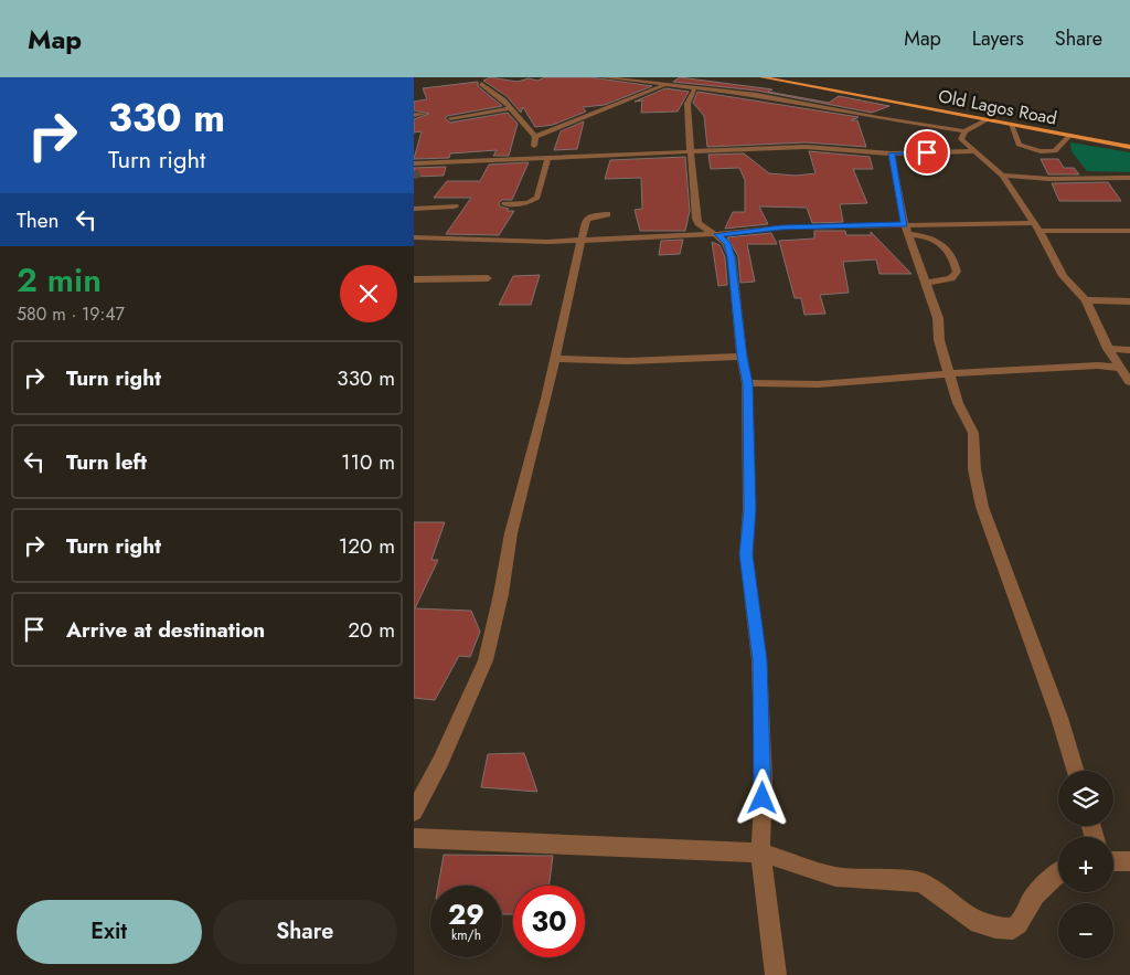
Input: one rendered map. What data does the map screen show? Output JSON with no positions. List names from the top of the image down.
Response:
{
  "streets": {
    "main road": ["Old Lagos Road"]
  },
  "page": {
    "header": "Map",
    "nav": ["Map", "Layers", "Share"],
    "turn": ["330 m", "Turn right"],
    "then": "Then",
    "heading": ["2 min", "580 m · 19:47"],
    "list": [
      {
        "name": "Turn right",
        "value": "330 m"
      },
      {
        "name": "Turn left",
        "value": "110 m"
      },
      {
        "name": "Turn right",
        "value": "120 m"
      },
      {
        "name": "Arrive at destination",
        "value": "20 m"
      }
    ],
    "map_buttons": ["+", "−"],
    "speed": "29 km/h",
    "limit": "30",
    "buttons": ["Exit", "Share"]
  }
}
